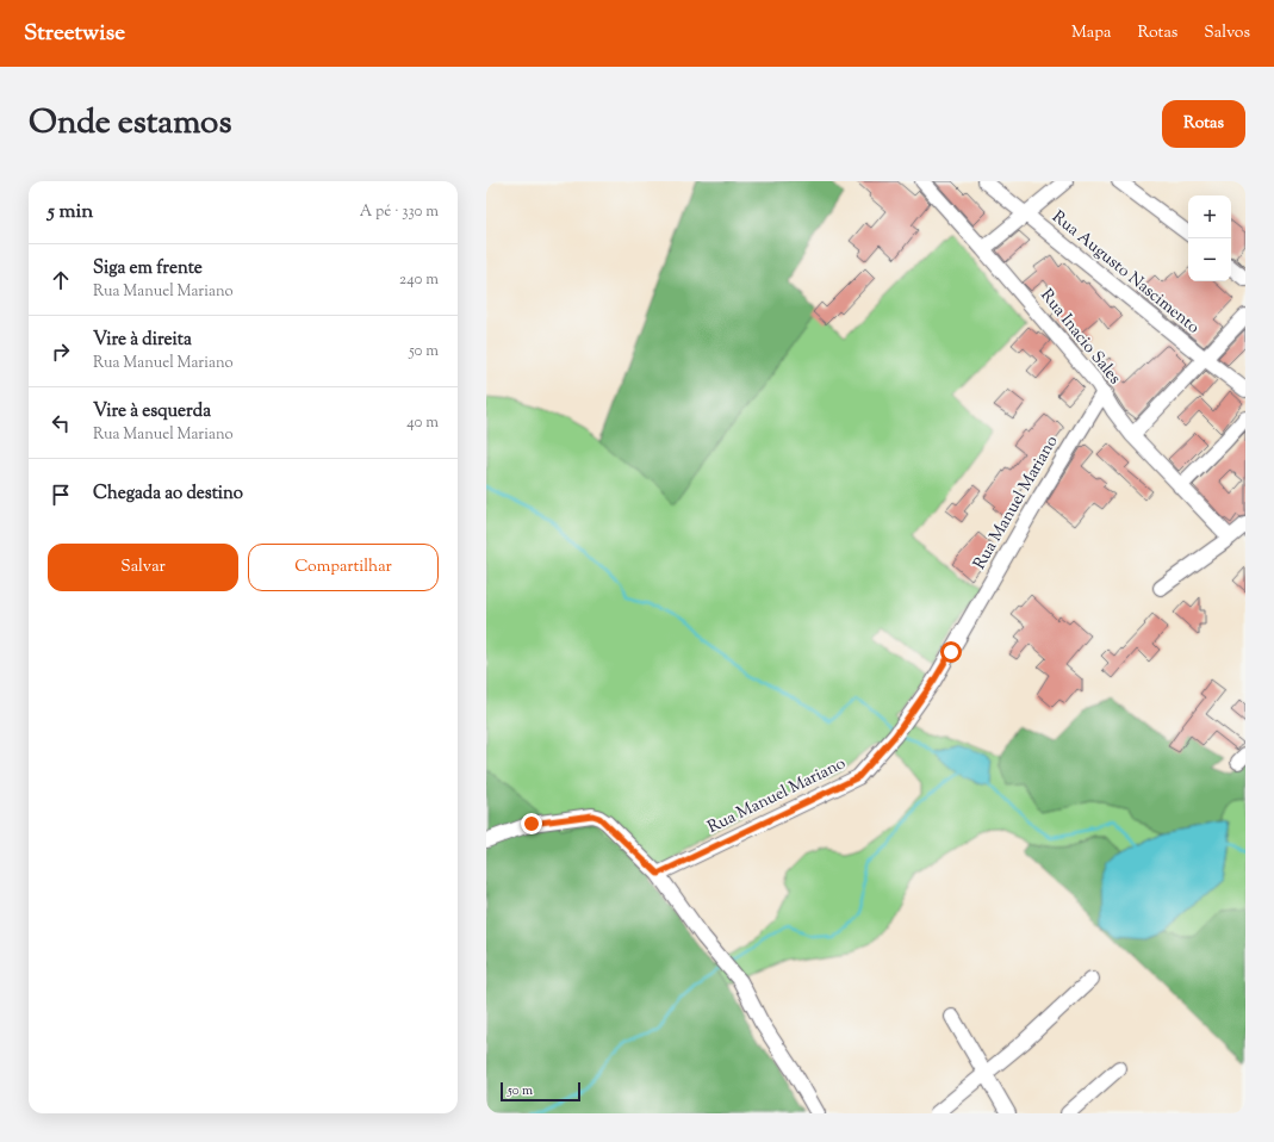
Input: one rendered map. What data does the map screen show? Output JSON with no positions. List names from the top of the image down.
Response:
{
  "streets": {
    "street": ["Rua Augusto Nascimento", "Rua Inacio Sales", "Rua Manuel Mariano"]
  },
  "crossings": [
    ["Rua Inacio Sales", "Rua Manuel Mariano"]
  ],
  "scale_bar": "50 m",
  "page": {
    "header": "Streetwise",
    "nav": ["Mapa", "Rotas", "Salvos"],
    "title": "Onde estamos",
    "buttons": [
      "Rotas",
      ["Salvar", "Compartilhar"]
    ],
    "heading": ["5 min", "A pé · 330 m"],
    "map_buttons": ["+", "−"],
    "list": [
      ["Siga em frente", "Rua Manuel Mariano", "240 m"],
      ["Vire à direita", "Rua Manuel Mariano", "50 m"],
      ["Vire à esquerda", "Rua Manuel Mariano", "40 m"],
      "Chegada ao destino"
    ],
    "scale": "50 m"
  }
}
